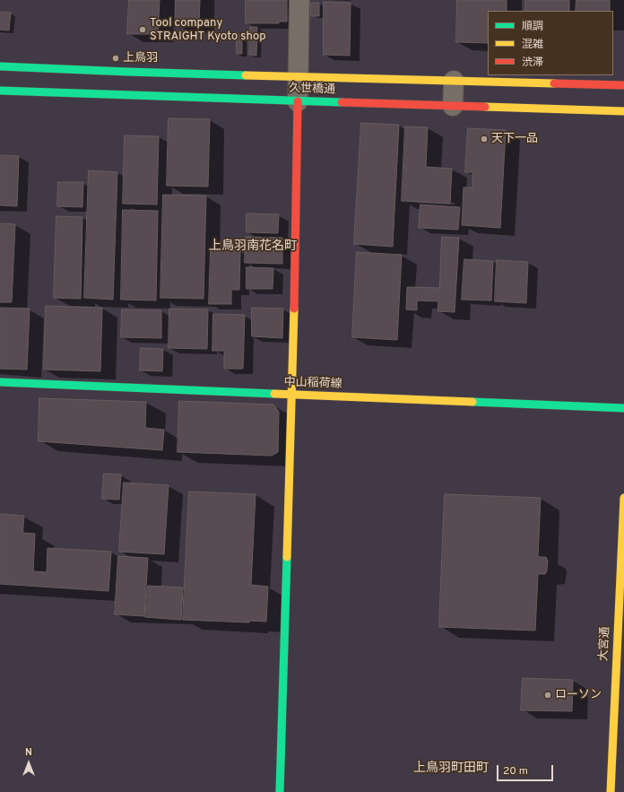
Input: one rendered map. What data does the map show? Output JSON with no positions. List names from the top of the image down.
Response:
{
  "streets": {
    "street": ["久世橋通", "中山稲荷線", "大宮通"]
  },
  "districts": ["上鳥羽南花名町", "上鳥羽町田町"],
  "places": [
    "Tool company STRAIGHT Kyoto shop",
    "上鳥羽",
    "天下一品",
    "ローソン"
  ],
  "legend": ["順調", "混雑", "渋滞"],
  "scale_bar": "20 m",
  "north": "top"
}
